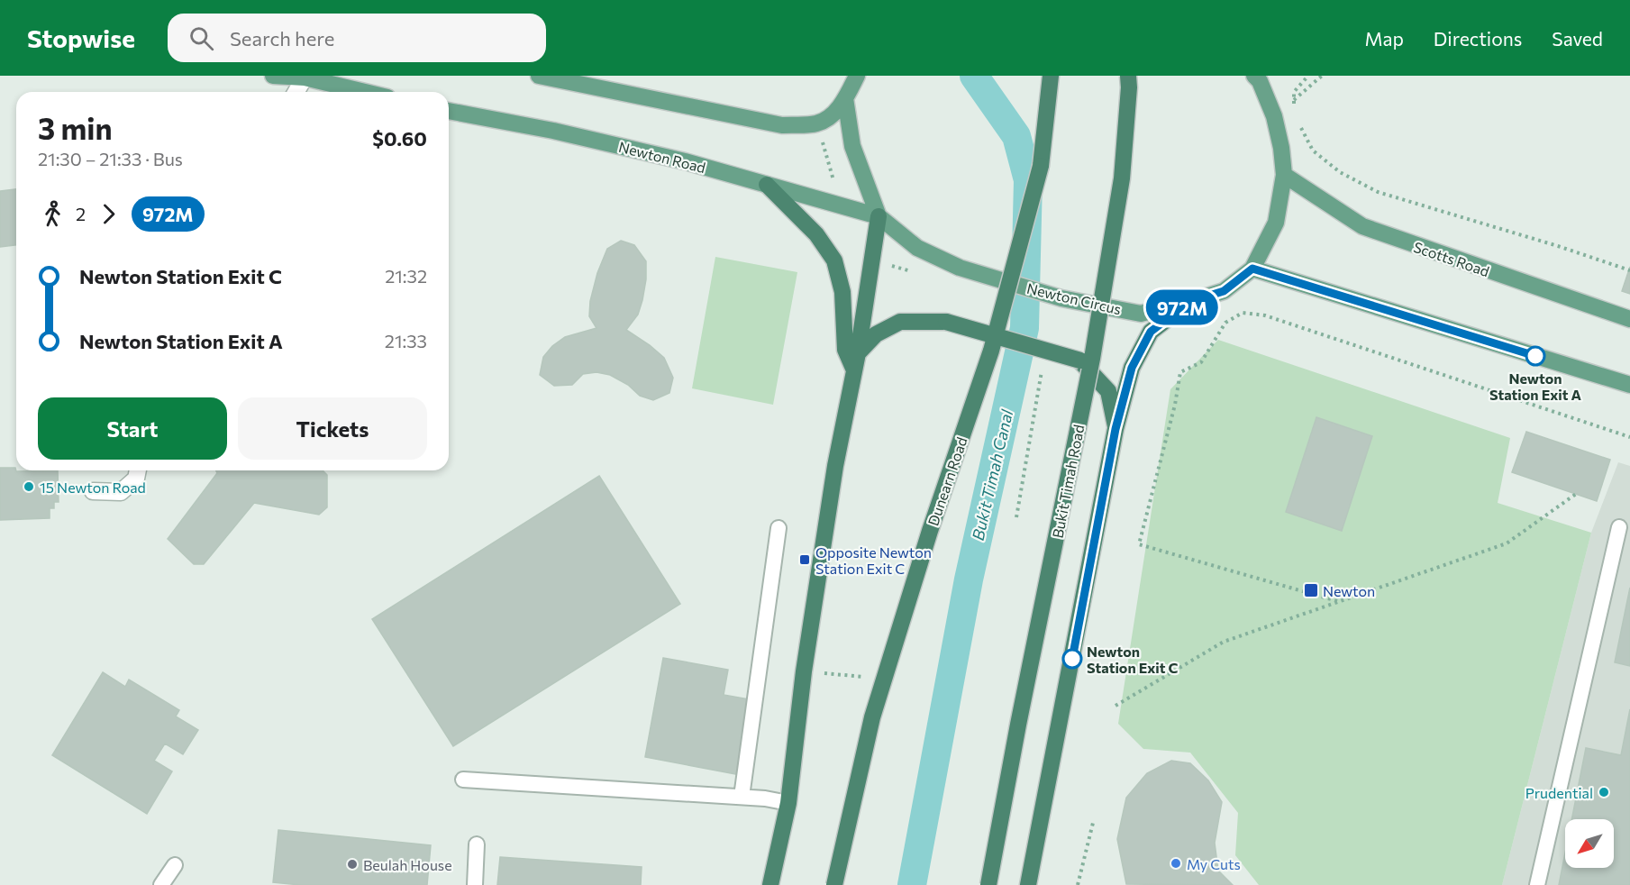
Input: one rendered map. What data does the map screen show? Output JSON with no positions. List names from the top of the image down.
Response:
{
  "streets": {
    "highway": ["Dunearn Road", "Bukit Timah Road"],
    "main road": ["Newton Road", "Scotts Road", "Newton Circus"]
  },
  "crossings": [
    ["Newton Road", "Newton Circus"],
    ["Scotts Road", "Newton Circus"]
  ],
  "water": ["Bukit Timah Canal"],
  "places": {
    "other": [
      "Newton Station Exit A",
      "15 Newton Road",
      "Newton Station Exit C",
      "Prudential",
      "My Cuts",
      "Beulah House"
    ],
    "transit": ["Opposite Newton Station Exit C", "Newton"]
  },
  "lines": ["bus line 972M"],
  "north": "bottom left",
  "page": {
    "header": "Stopwise",
    "search": "Search here",
    "nav": ["Map", "Directions", "Saved"],
    "on_map": "972M",
    "heading": ["3 min", "21:30 – 21:33 · Bus", "$0.60"],
    "legs": ["2", "972M"],
    "list": [
      {
        "name": "Newton Station Exit C",
        "value": "21:32"
      },
      {
        "name": "Newton Station Exit A",
        "value": "21:33"
      }
    ],
    "buttons": ["Start", "Tickets"]
  }
}
